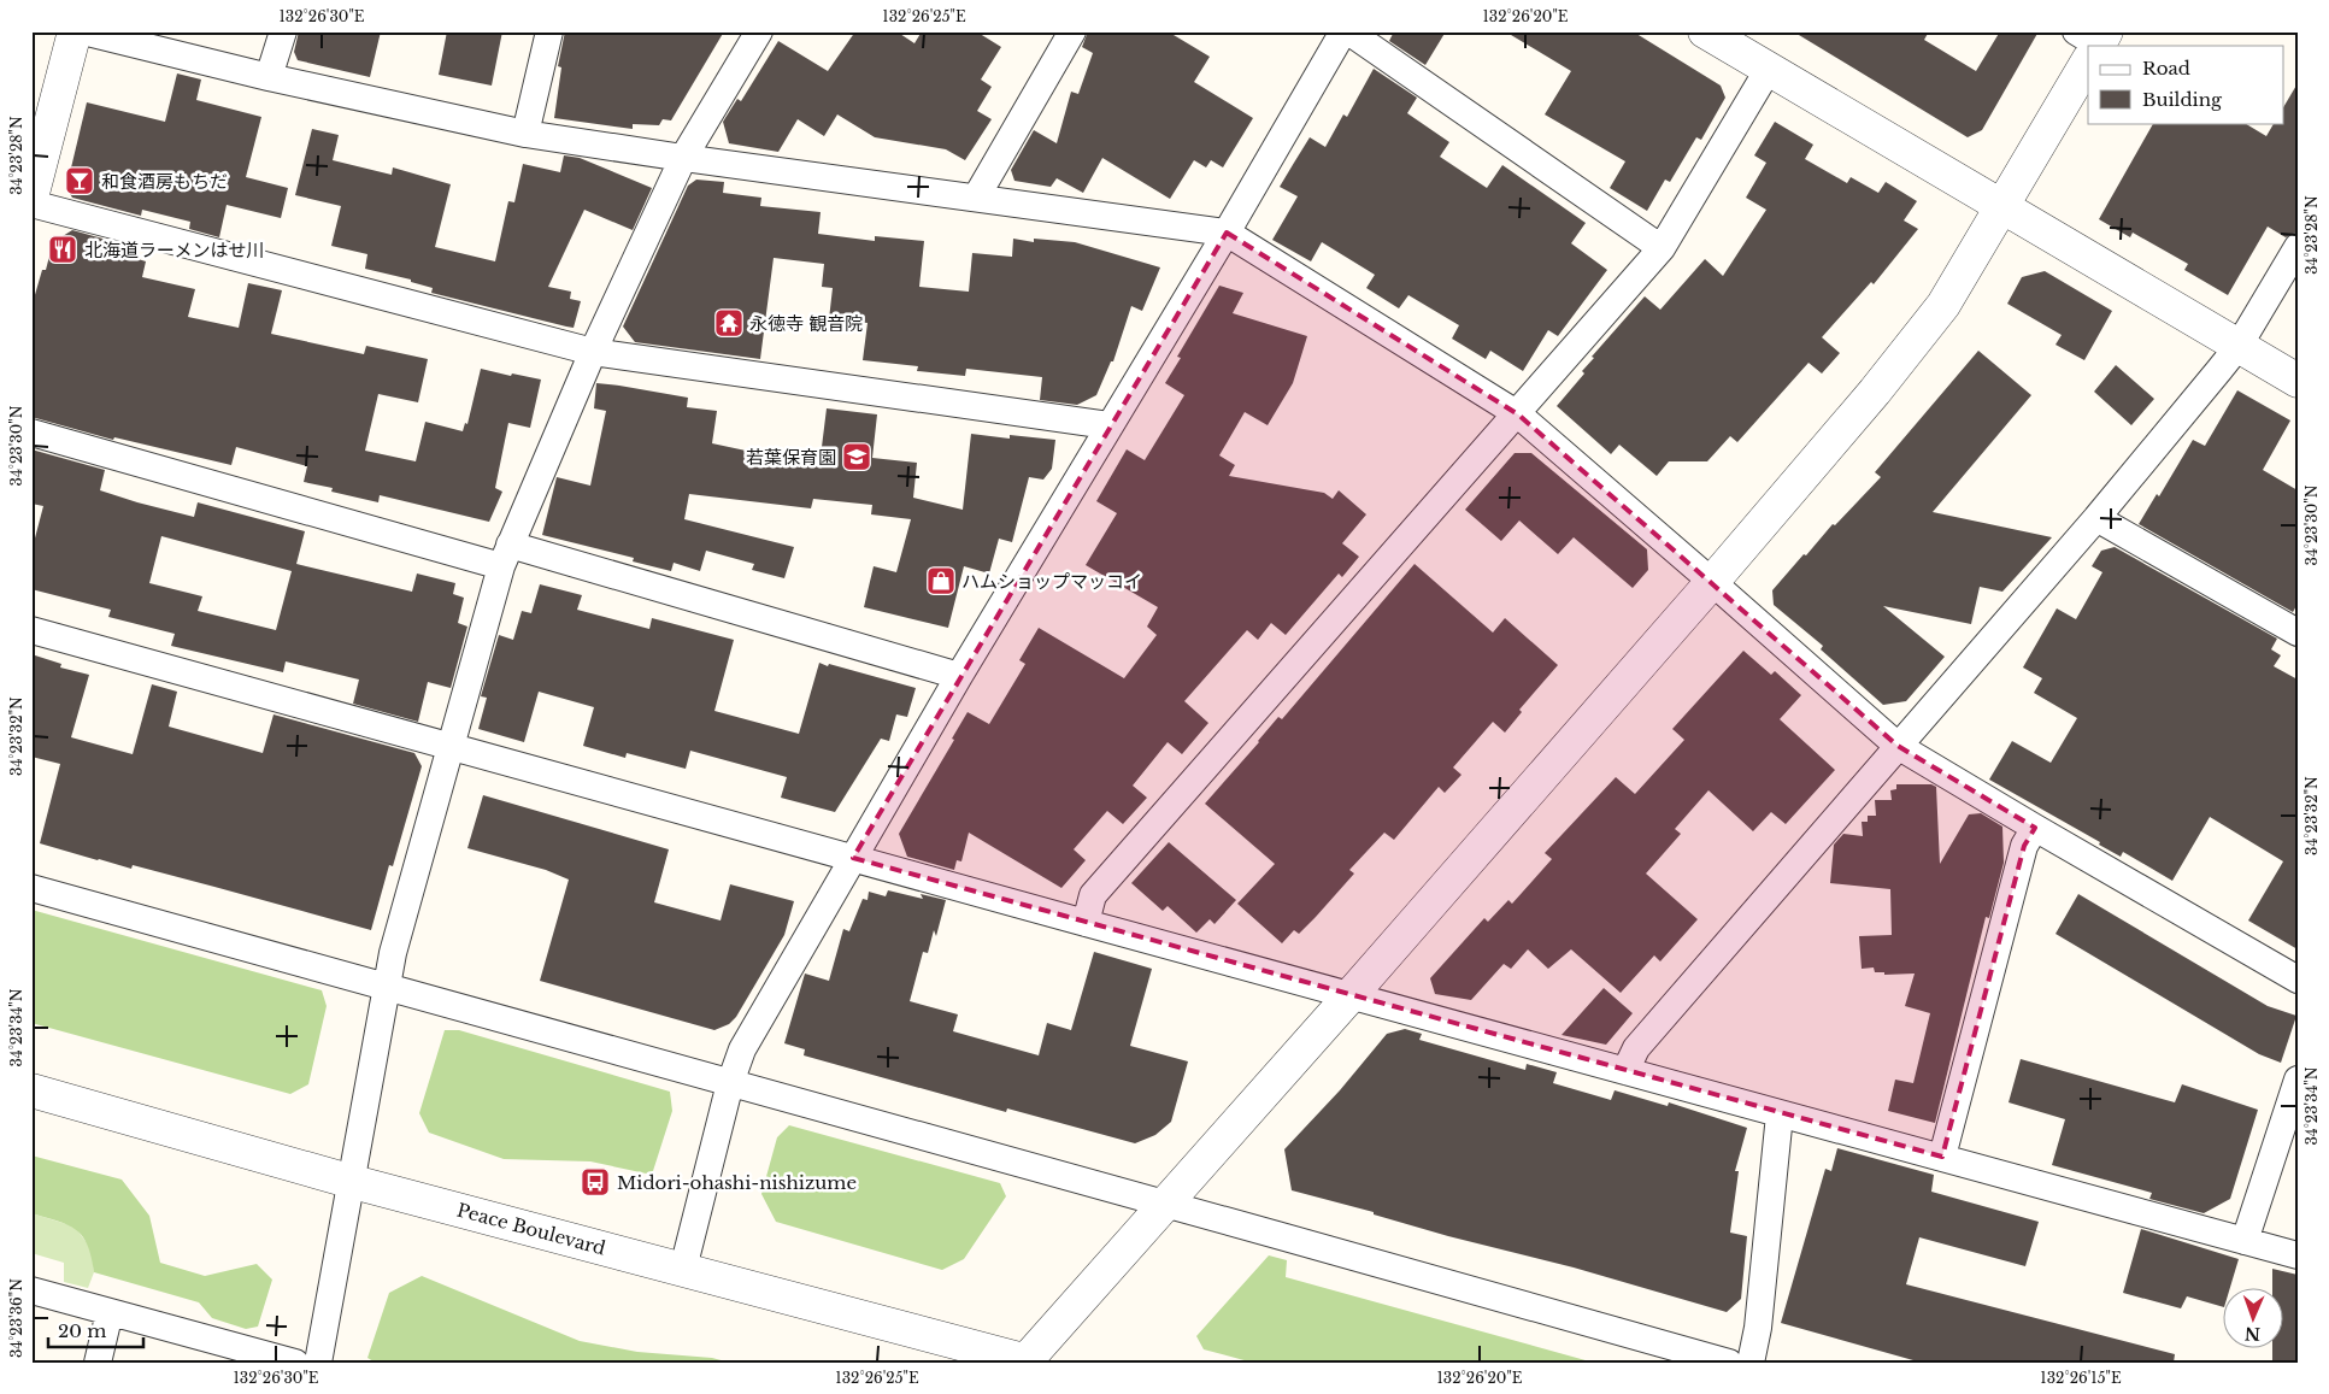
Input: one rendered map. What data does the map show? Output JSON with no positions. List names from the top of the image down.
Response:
{
  "streets": {
    "street": ["Peace Boulevard"]
  },
  "places": {
    "bar": ["和食酒房もちだ"],
    "restaurant": ["北海道ラーメンはせ川"],
    "temple": ["永徳寺 観音院"],
    "school or university": ["若葉保育園"],
    "shop": ["ハムショップマッコイ"],
    "bus stop": ["Midori-ohashi-nishizume"]
  },
  "legend": ["Road", "Building"],
  "scale_bar": "20 m",
  "north": "bottom",
  "coordinates": [
    "132°26'30\"E",
    "132°26'25\"E",
    "132°26'20\"E",
    "34°23'28\"N",
    "34°23'30\"N",
    "34°23'32\"N",
    "34°23'34\"N",
    "34°23'36\"N",
    "132°26'15\"E"
  ]
}
